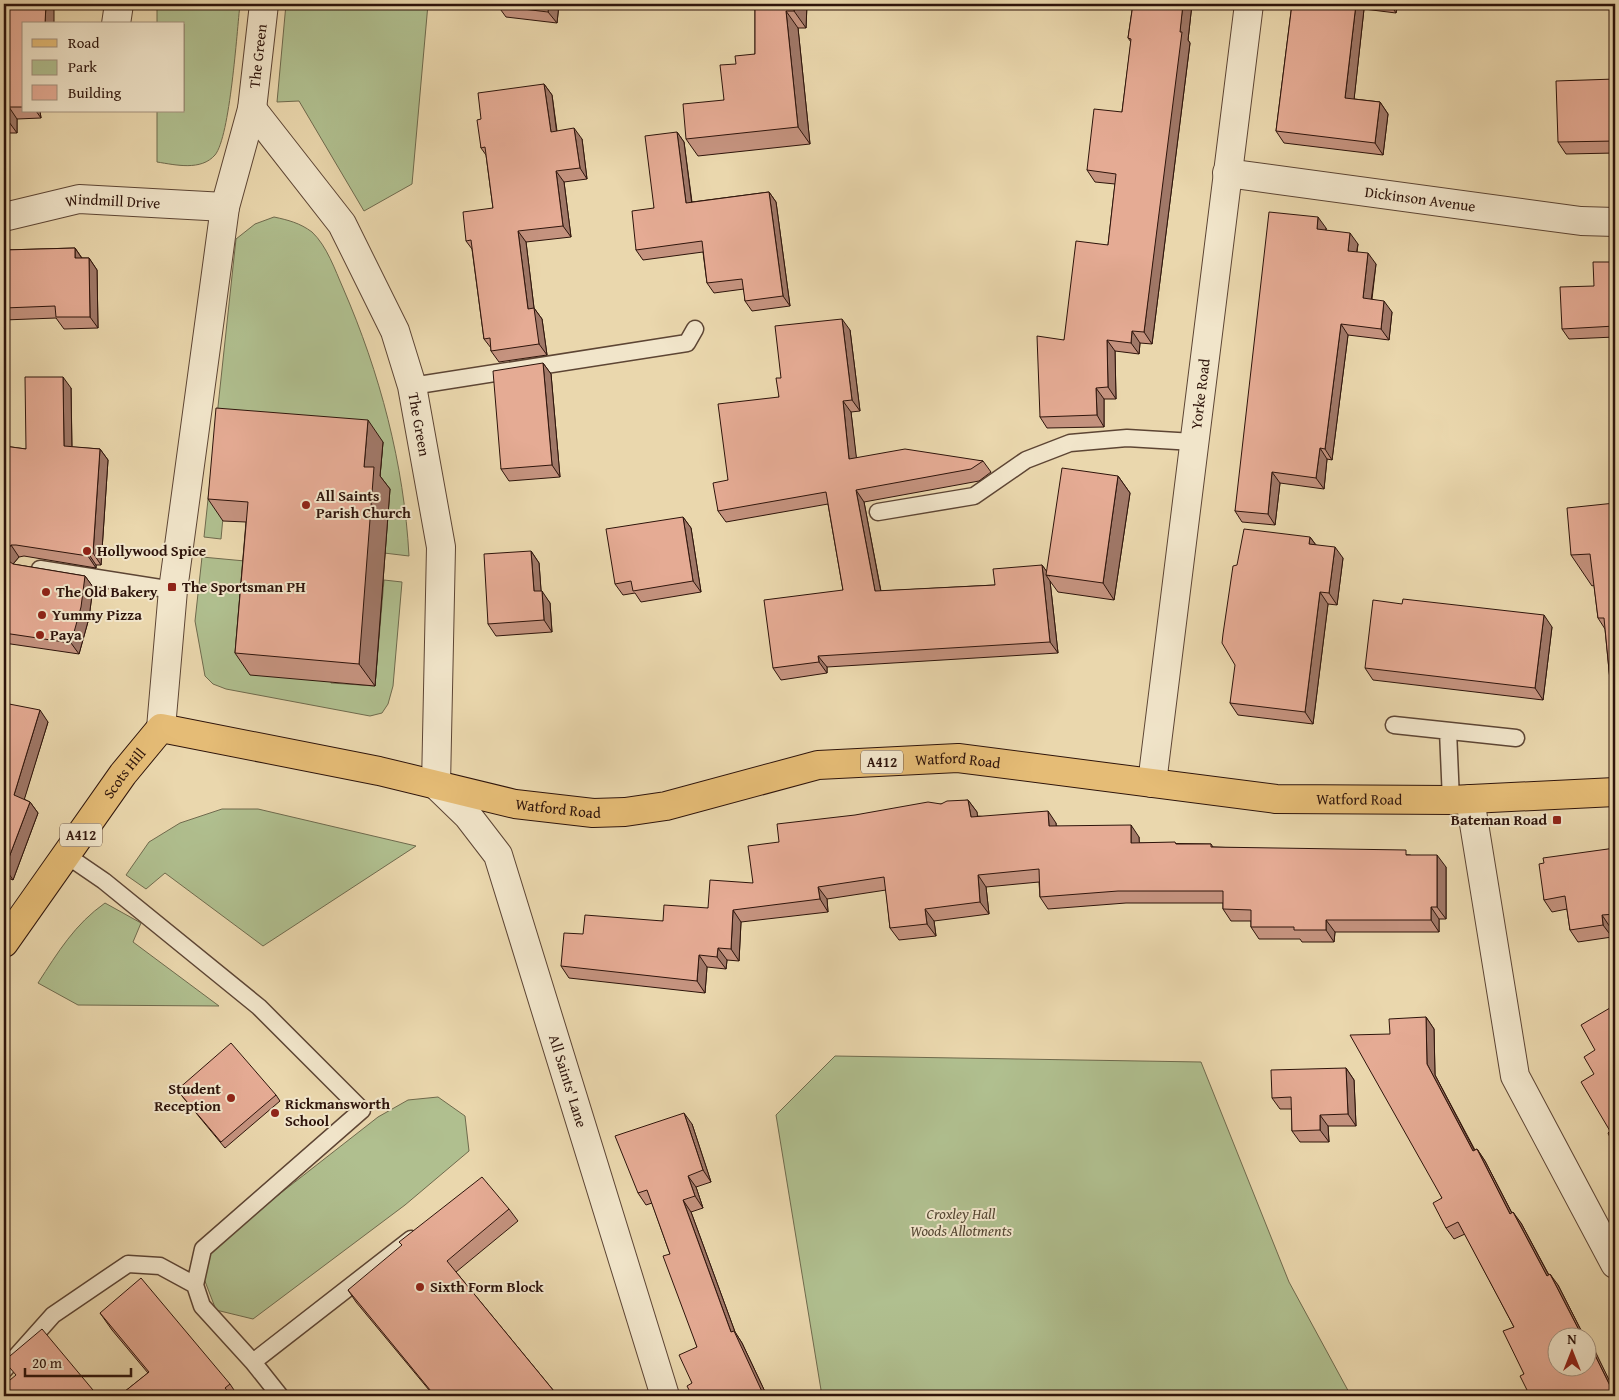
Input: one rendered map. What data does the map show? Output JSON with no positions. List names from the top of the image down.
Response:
{
  "streets": {
    "main road": ["A412", "Watford Road", "Scots Hill"],
    "street": [
      "The Green",
      "Dickinson Avenue",
      "Windmill Drive",
      "Yorke Road",
      "All Saints' Lane"
    ]
  },
  "crossings": [
    ["The Green", "Windmill Drive"],
    ["The Green", "Watford Road"],
    ["The Green", "Scots Hill"],
    ["The Green", "All Saints' Lane"],
    ["Dickinson Avenue", "Yorke Road"],
    ["Yorke Road", "Watford Road"],
    ["Watford Road", "Scots Hill"],
    ["Watford Road", "All Saints' Lane"]
  ],
  "parks": ["Croxley Hall Woods Allotments"],
  "places": {
    "other": [
      "All Saints Parish Church",
      "Hollywood Spice",
      "The Old Bakery",
      "Yummy Pizza",
      "Paya",
      "Student Reception",
      "Rickmansworth School",
      "Sixth Form Block"
    ],
    "transit": ["The Sportsman PH", "Bateman Road"]
  },
  "legend": ["Road", "Park", "Building"],
  "scale_bar": "20 m",
  "north": "top"
}
